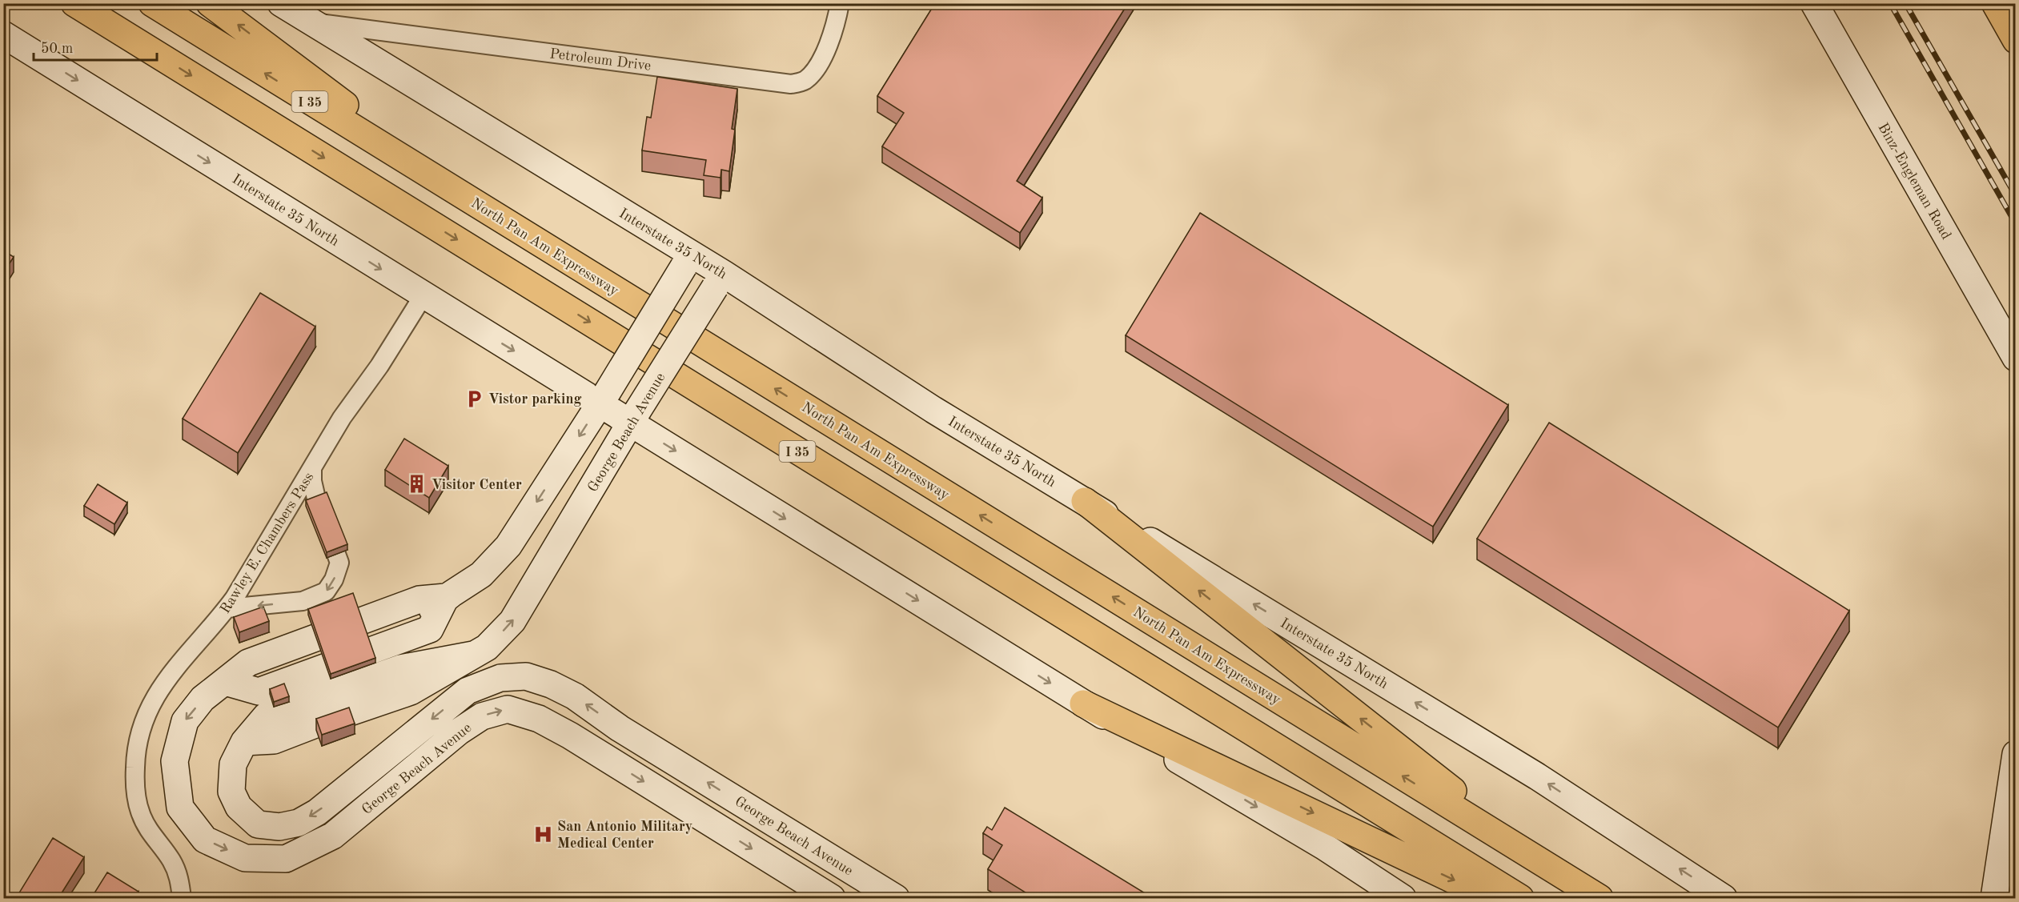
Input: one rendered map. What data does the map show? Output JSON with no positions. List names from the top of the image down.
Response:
{
  "streets": {
    "main road": ["I 35", "North Pan Am Expressway"],
    "street": [
      "Petroleum Drive",
      "Binz-Engleman Road",
      "Interstate 35 North",
      "George Beach Avenue",
      "Rawley E. Chambers Pass"
    ]
  },
  "crossings": [
    ["Petroleum Drive", "Interstate 35 North"],
    ["Interstate 35 North", "George Beach Avenue"],
    ["Interstate 35 North", "Rawley E. Chambers Pass"]
  ],
  "places": {
    "parking": ["Vistor parking"],
    "building": ["Visitor Center"],
    "hospital": ["San Antonio Military Medical Center"]
  },
  "scale_bar": "50 m"
}
